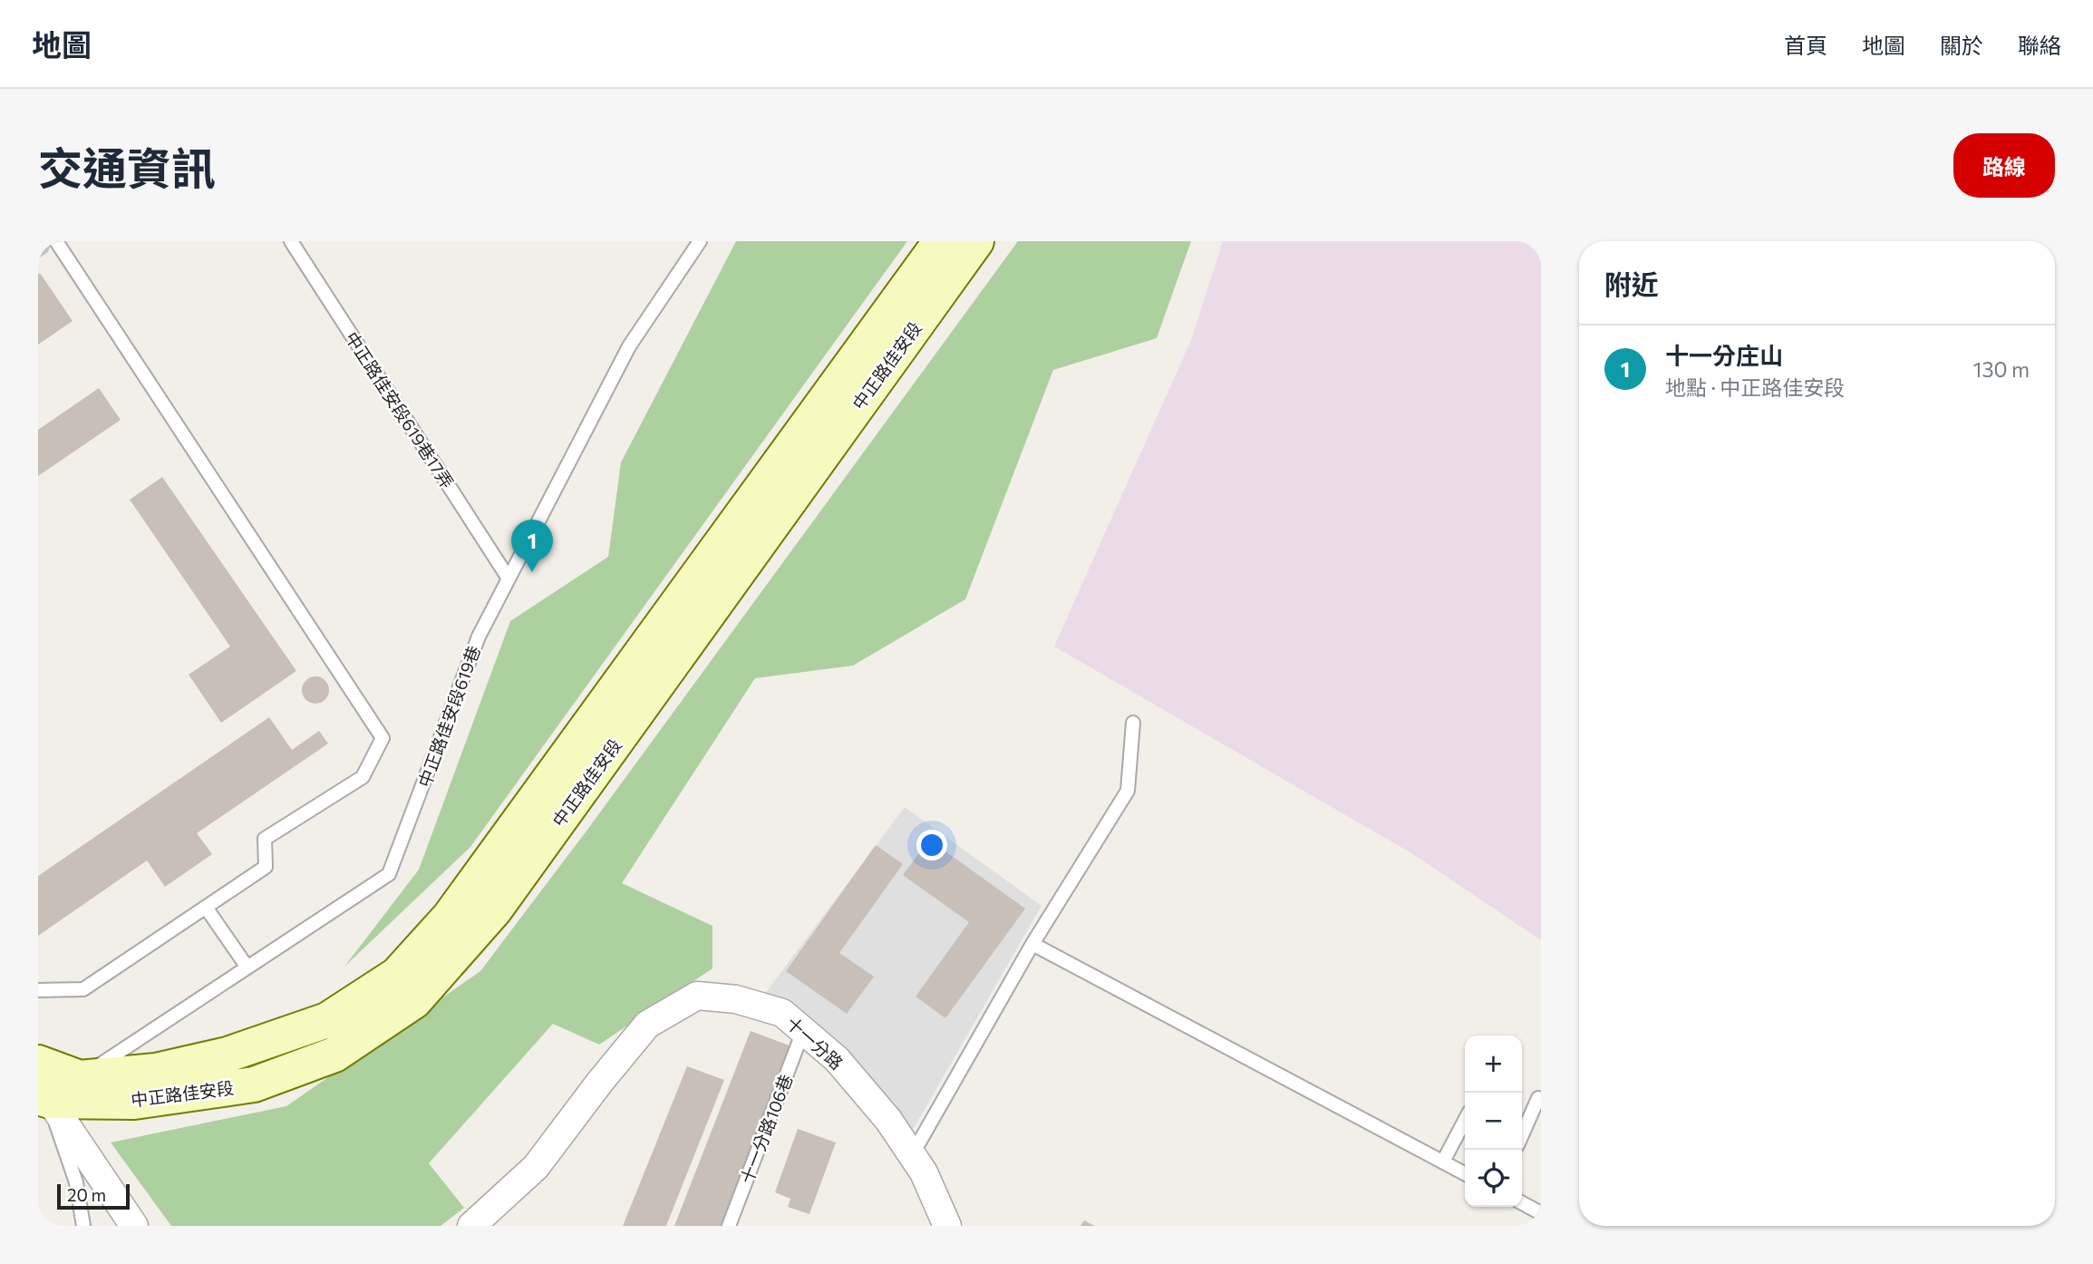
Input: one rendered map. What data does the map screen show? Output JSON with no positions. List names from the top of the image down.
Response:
{
  "streets": {
    "main road": ["中正路佳安段"],
    "street": ["十一分路"],
    "lane": ["中正路佳安段619巷17弄", "中正路佳安段619巷", "十一分路106巷"]
  },
  "crossings": [
    ["中正路佳安段", "中正路佳安段619巷"],
    ["中正路佳安段619巷17弄", "中正路佳安段619巷"],
    ["十一分路", "十一分路106巷"]
  ],
  "scale_bar": "20 m",
  "page": {
    "header": "地圖",
    "nav": [
      "首頁",
      "地圖",
      "關於",
      "聯絡"
    ],
    "title": "交通資訊",
    "buttons": "路線",
    "heading": "附近",
    "list": [
      {
        "mark": "1",
        "name": "十一分庄山",
        "note": "地點 · 中正路佳安段",
        "value": "130 m"
      }
    ],
    "pins": "1",
    "map_buttons": ["+", "−"],
    "scale": "20 m"
  }
}
